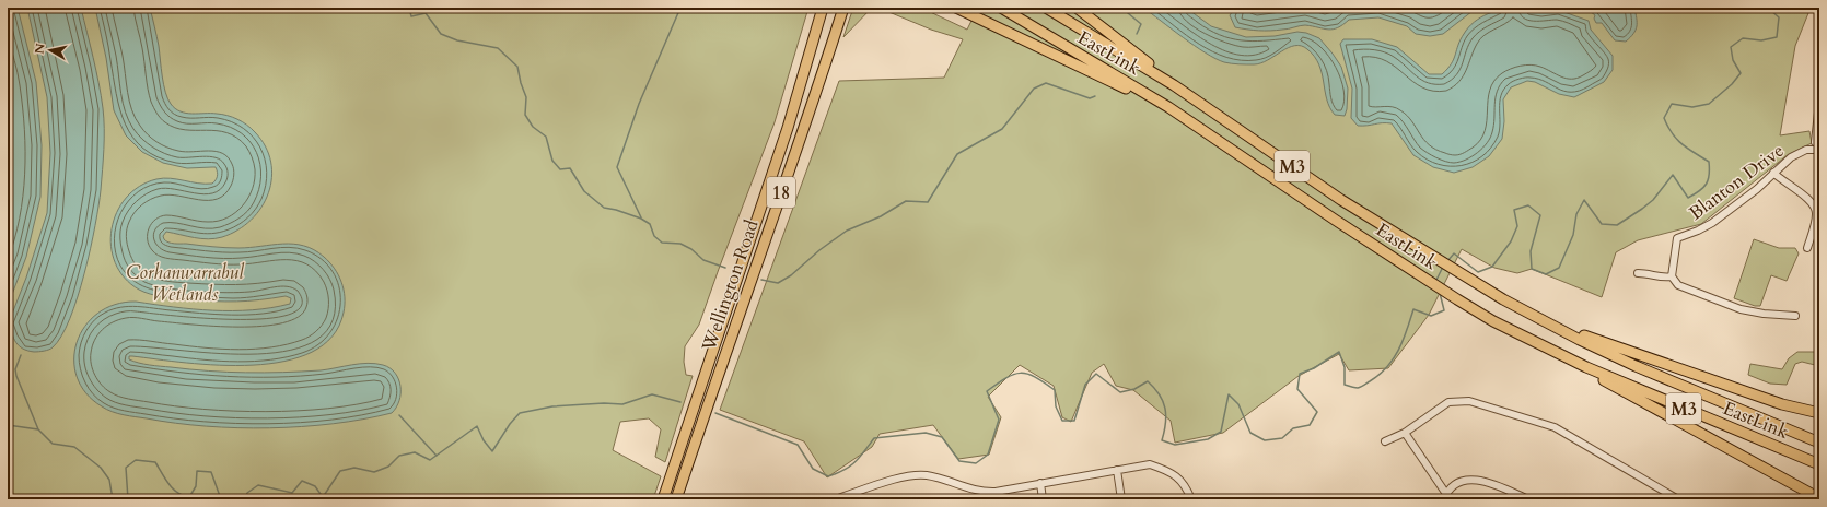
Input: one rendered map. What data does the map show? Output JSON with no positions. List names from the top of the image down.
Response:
{
  "streets": {
    "highway": [
      "EastLink",
      "M3",
      "18",
      "Wellington Road"
    ],
    "street": ["Blanton Drive"]
  },
  "parks": ["Corhanwarrabul Wetlands"],
  "north": "left"
}
